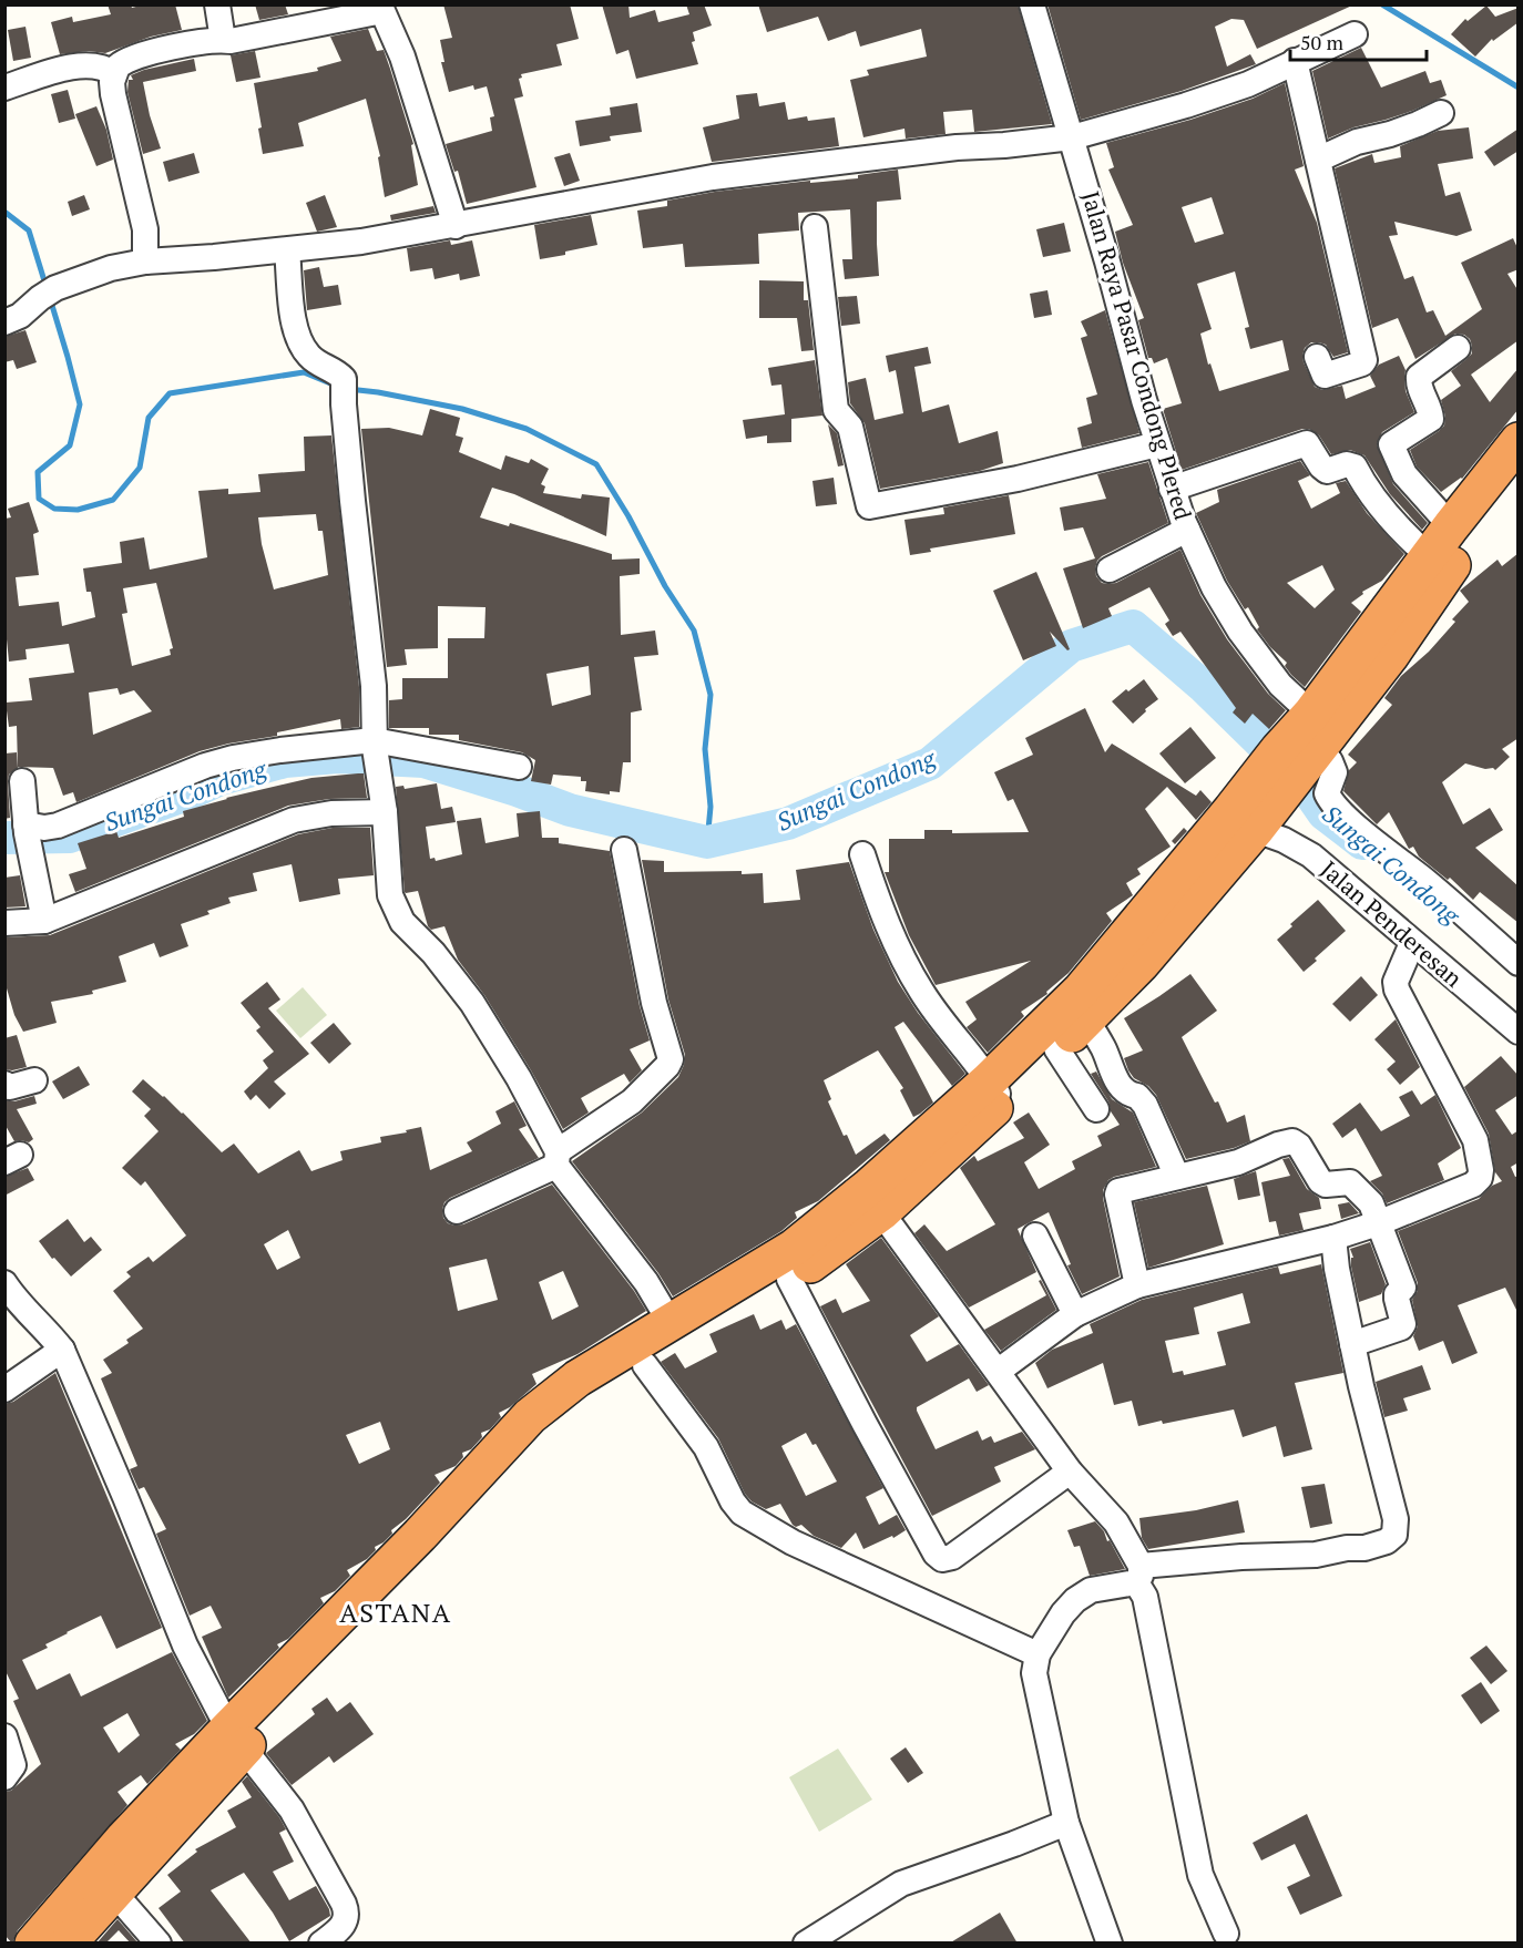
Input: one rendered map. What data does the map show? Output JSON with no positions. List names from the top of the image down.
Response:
{
  "streets": {
    "street": ["Jalan Raya Pasar Condong Plered", "Jalan Penderesan"]
  },
  "districts": ["ASTANA"],
  "water": ["Sungai Condong"],
  "scale_bar": "50 m"
}
